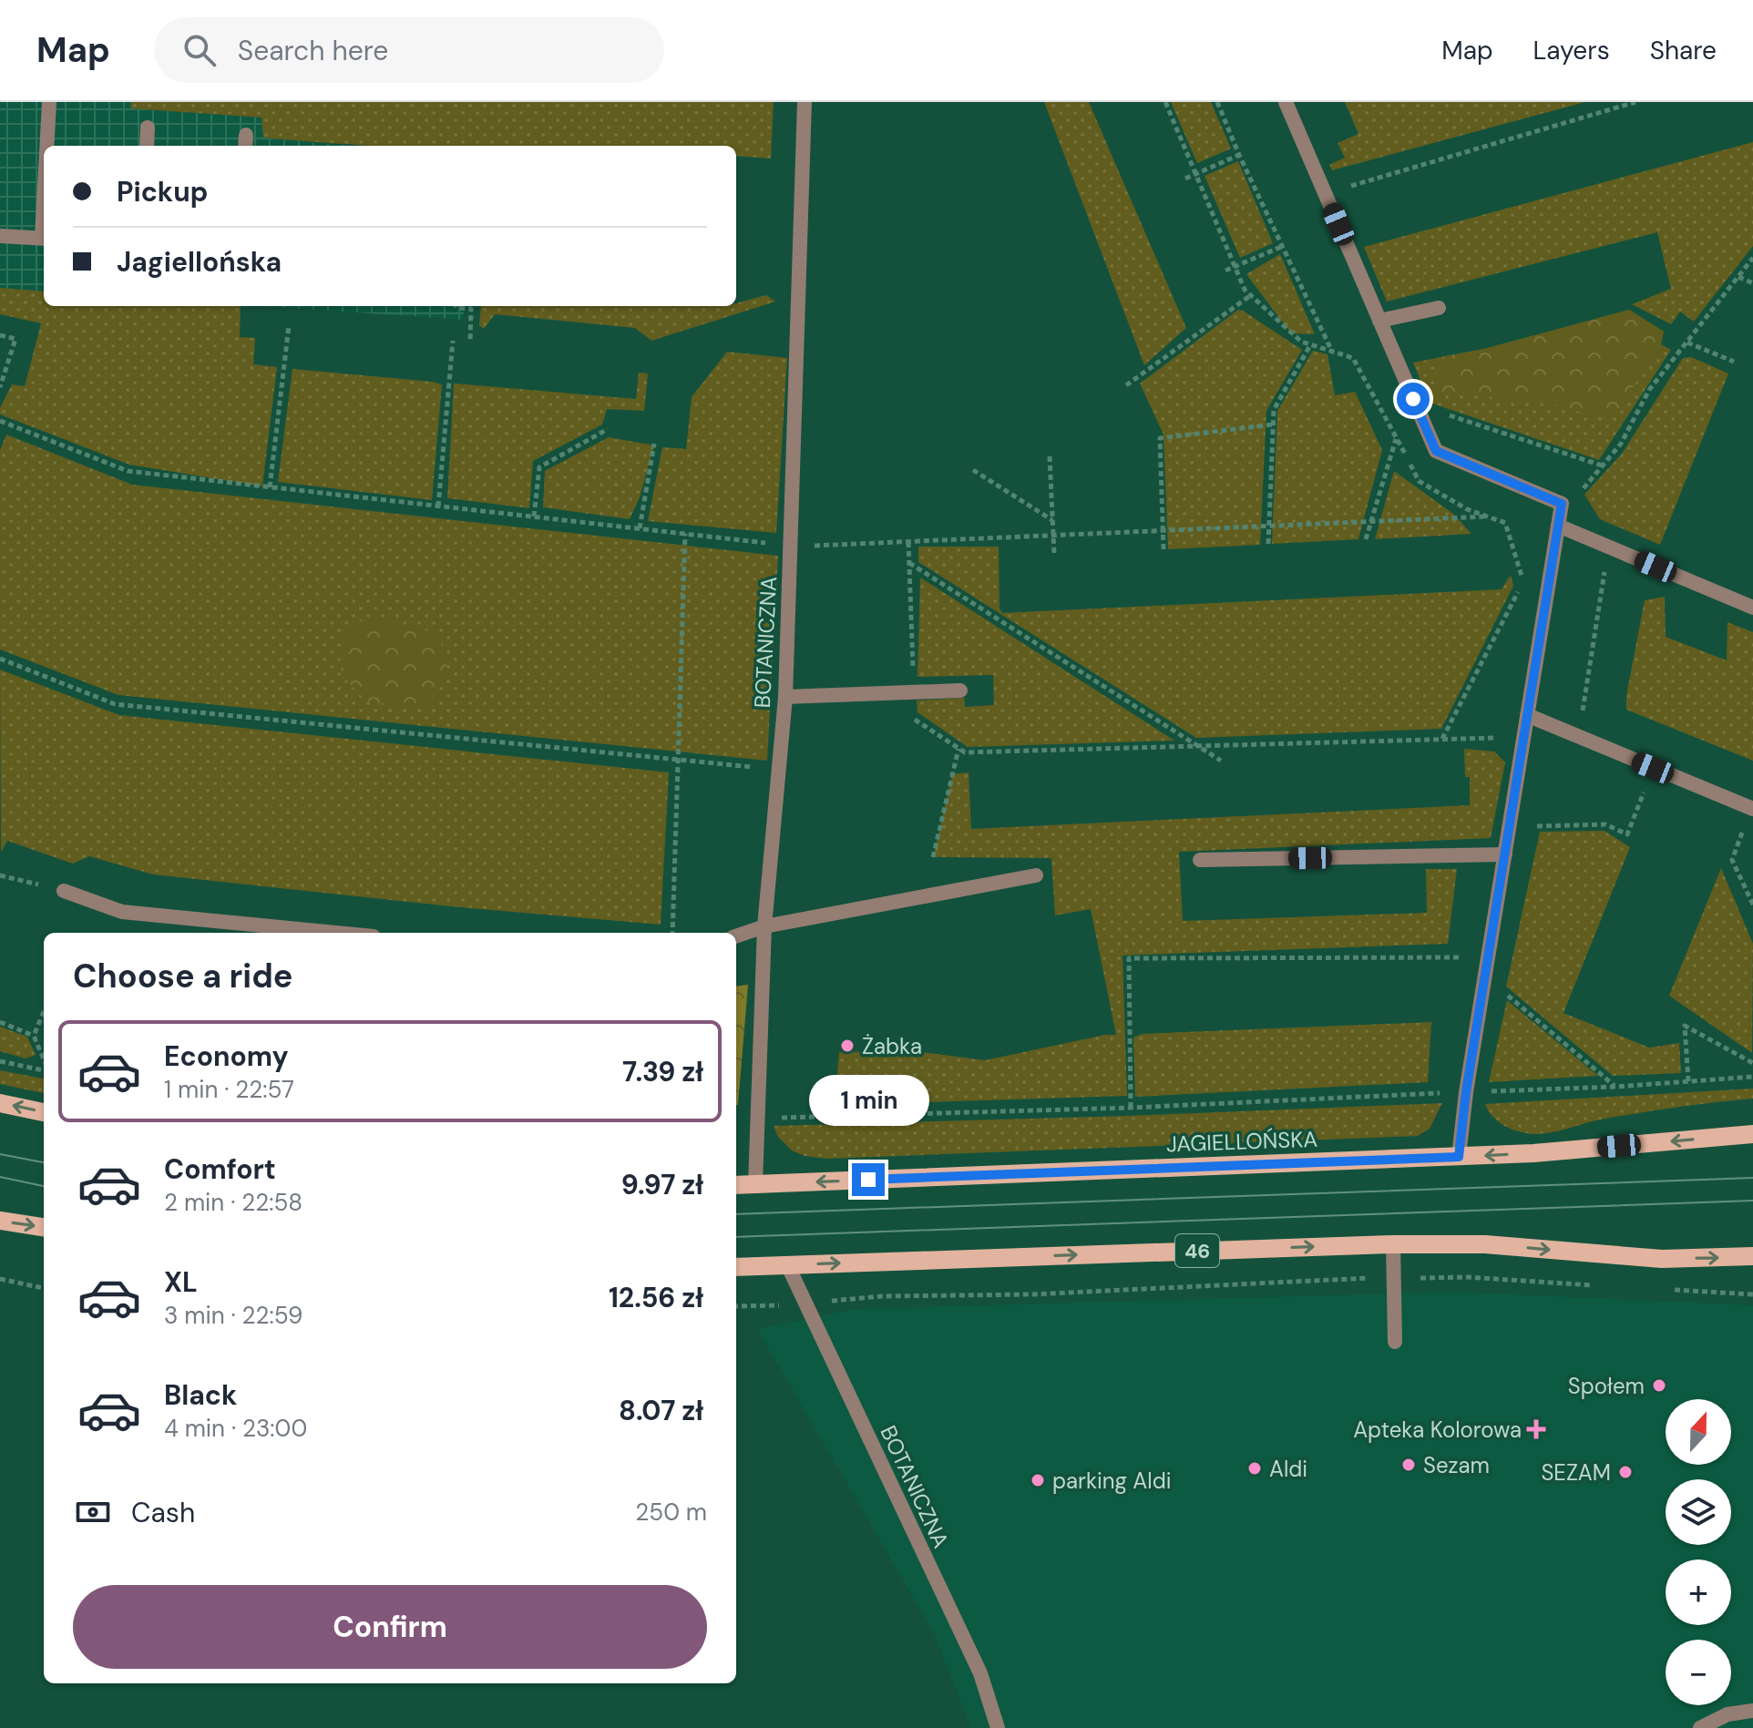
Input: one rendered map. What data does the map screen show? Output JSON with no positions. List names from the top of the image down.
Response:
{
  "streets": {
    "main road": ["JAGIELLOŃSKA", "46"],
    "street": ["BOTANICZNA"]
  },
  "crossings": [
    ["BOTANICZNA", "JAGIELLOŃSKA"],
    ["BOTANICZNA", "46"]
  ],
  "places": {
    "other": [
      "Żabka",
      "Społem",
      "Sezam",
      "Aldi",
      "SEZAM",
      "parking Aldi"
    ],
    "health": ["Apteka Kolorowa"]
  },
  "north": "top",
  "page": {
    "header": "Map",
    "search": "Search here",
    "nav": ["Map", "Layers", "Share"],
    "banner": ["Pickup", "Jagiellońska"],
    "heading": "Choose a ride",
    "list": [
      {
        "name": "Economy",
        "note": "1 min · 22:57",
        "value": "7.39 zł"
      },
      {
        "name": "Comfort",
        "note": "2 min · 22:58",
        "value": "9.97 zł"
      },
      {
        "name": "XL",
        "note": "3 min · 22:59",
        "value": "12.56 zł"
      },
      {
        "name": "Black",
        "note": "4 min · 23:00",
        "value": "8.07 zł"
      }
    ],
    "bubble": "1 min",
    "map_buttons": ["+", "−"],
    "pay": ["Cash", "250 m"],
    "buttons": "Confirm"
  }
}
